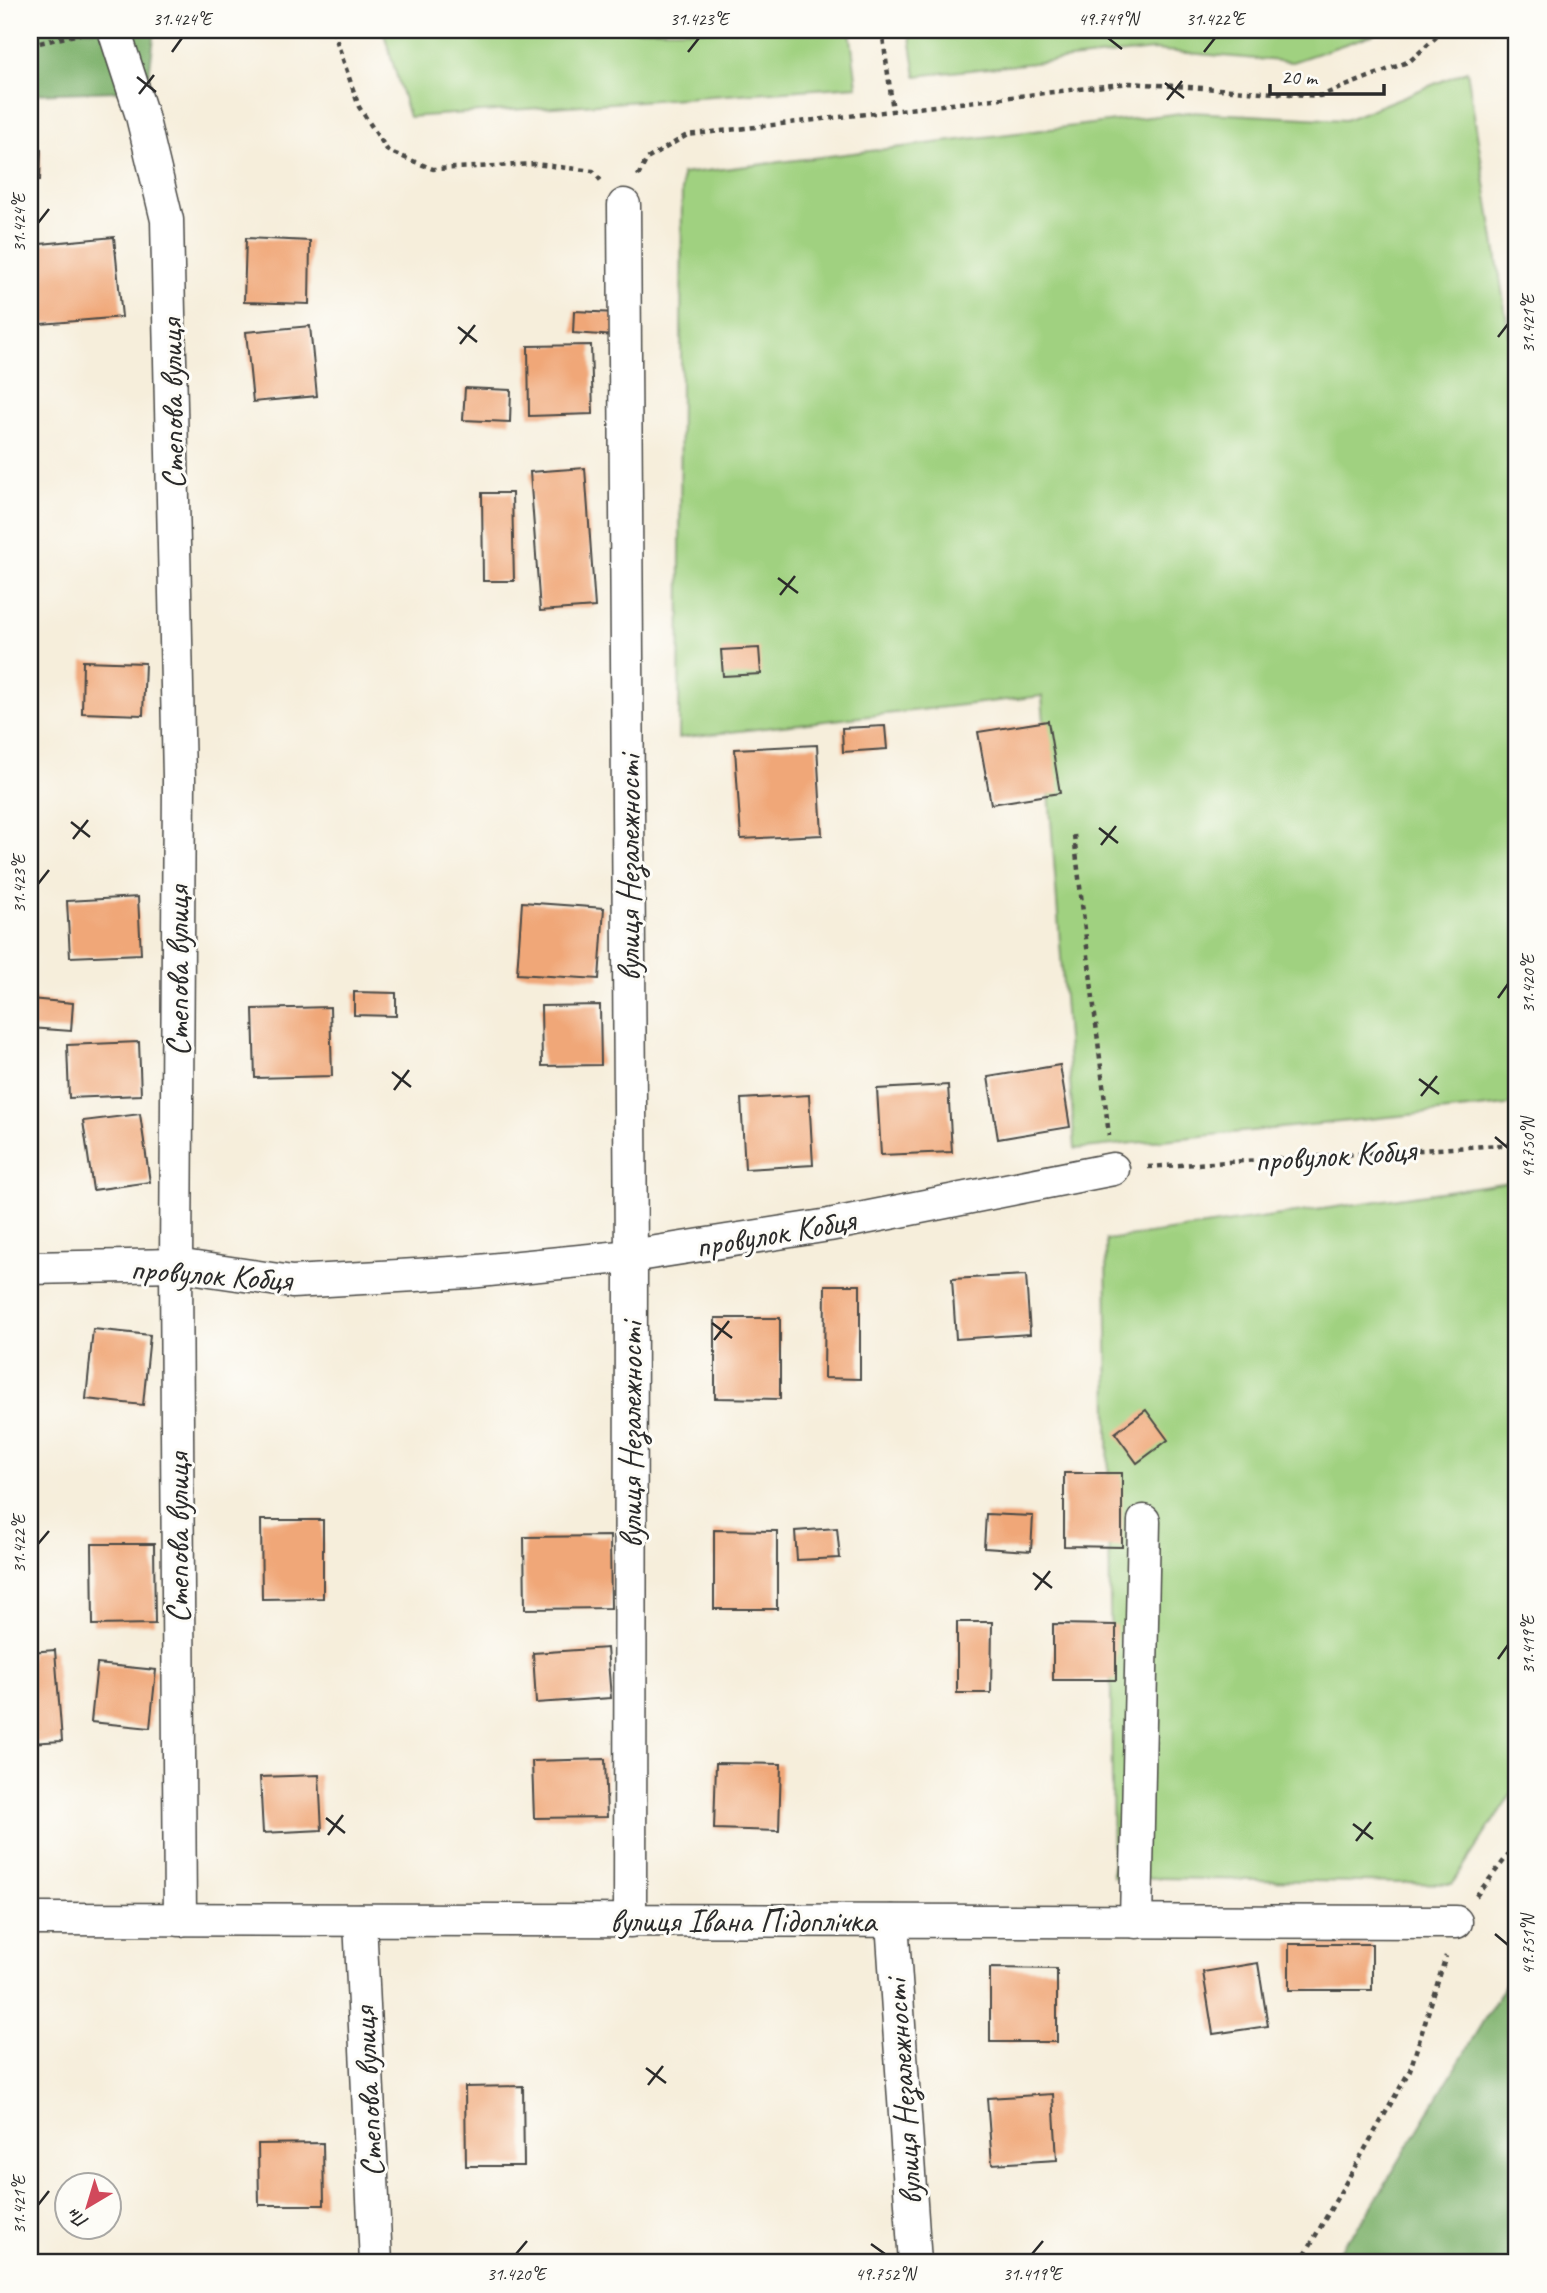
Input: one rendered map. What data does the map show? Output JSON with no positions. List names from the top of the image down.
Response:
{
  "streets": {
    "street": [
      "Степова вулиця",
      "вулиця Незалежності",
      "провулок Кобця",
      "вулиця Івана Підоплічка"
    ]
  },
  "crossings": [
    ["Степова вулиця", "провулок Кобця"],
    ["Степова вулиця", "вулиця Івана Підоплічка"],
    ["вулиця Незалежності", "провулок Кобця"],
    ["вулиця Незалежності", "вулиця Івана Підоплічка"]
  ],
  "scale_bar": "20 m",
  "north": "bottom left",
  "coordinates": [
    "31.424°E",
    "31.423°E",
    "49.749°N",
    "31.422°E",
    "31.421°E",
    "31.420°E",
    "49.750°N",
    "31.419°E",
    "49.751°N",
    "49.752°N"
  ]
}
